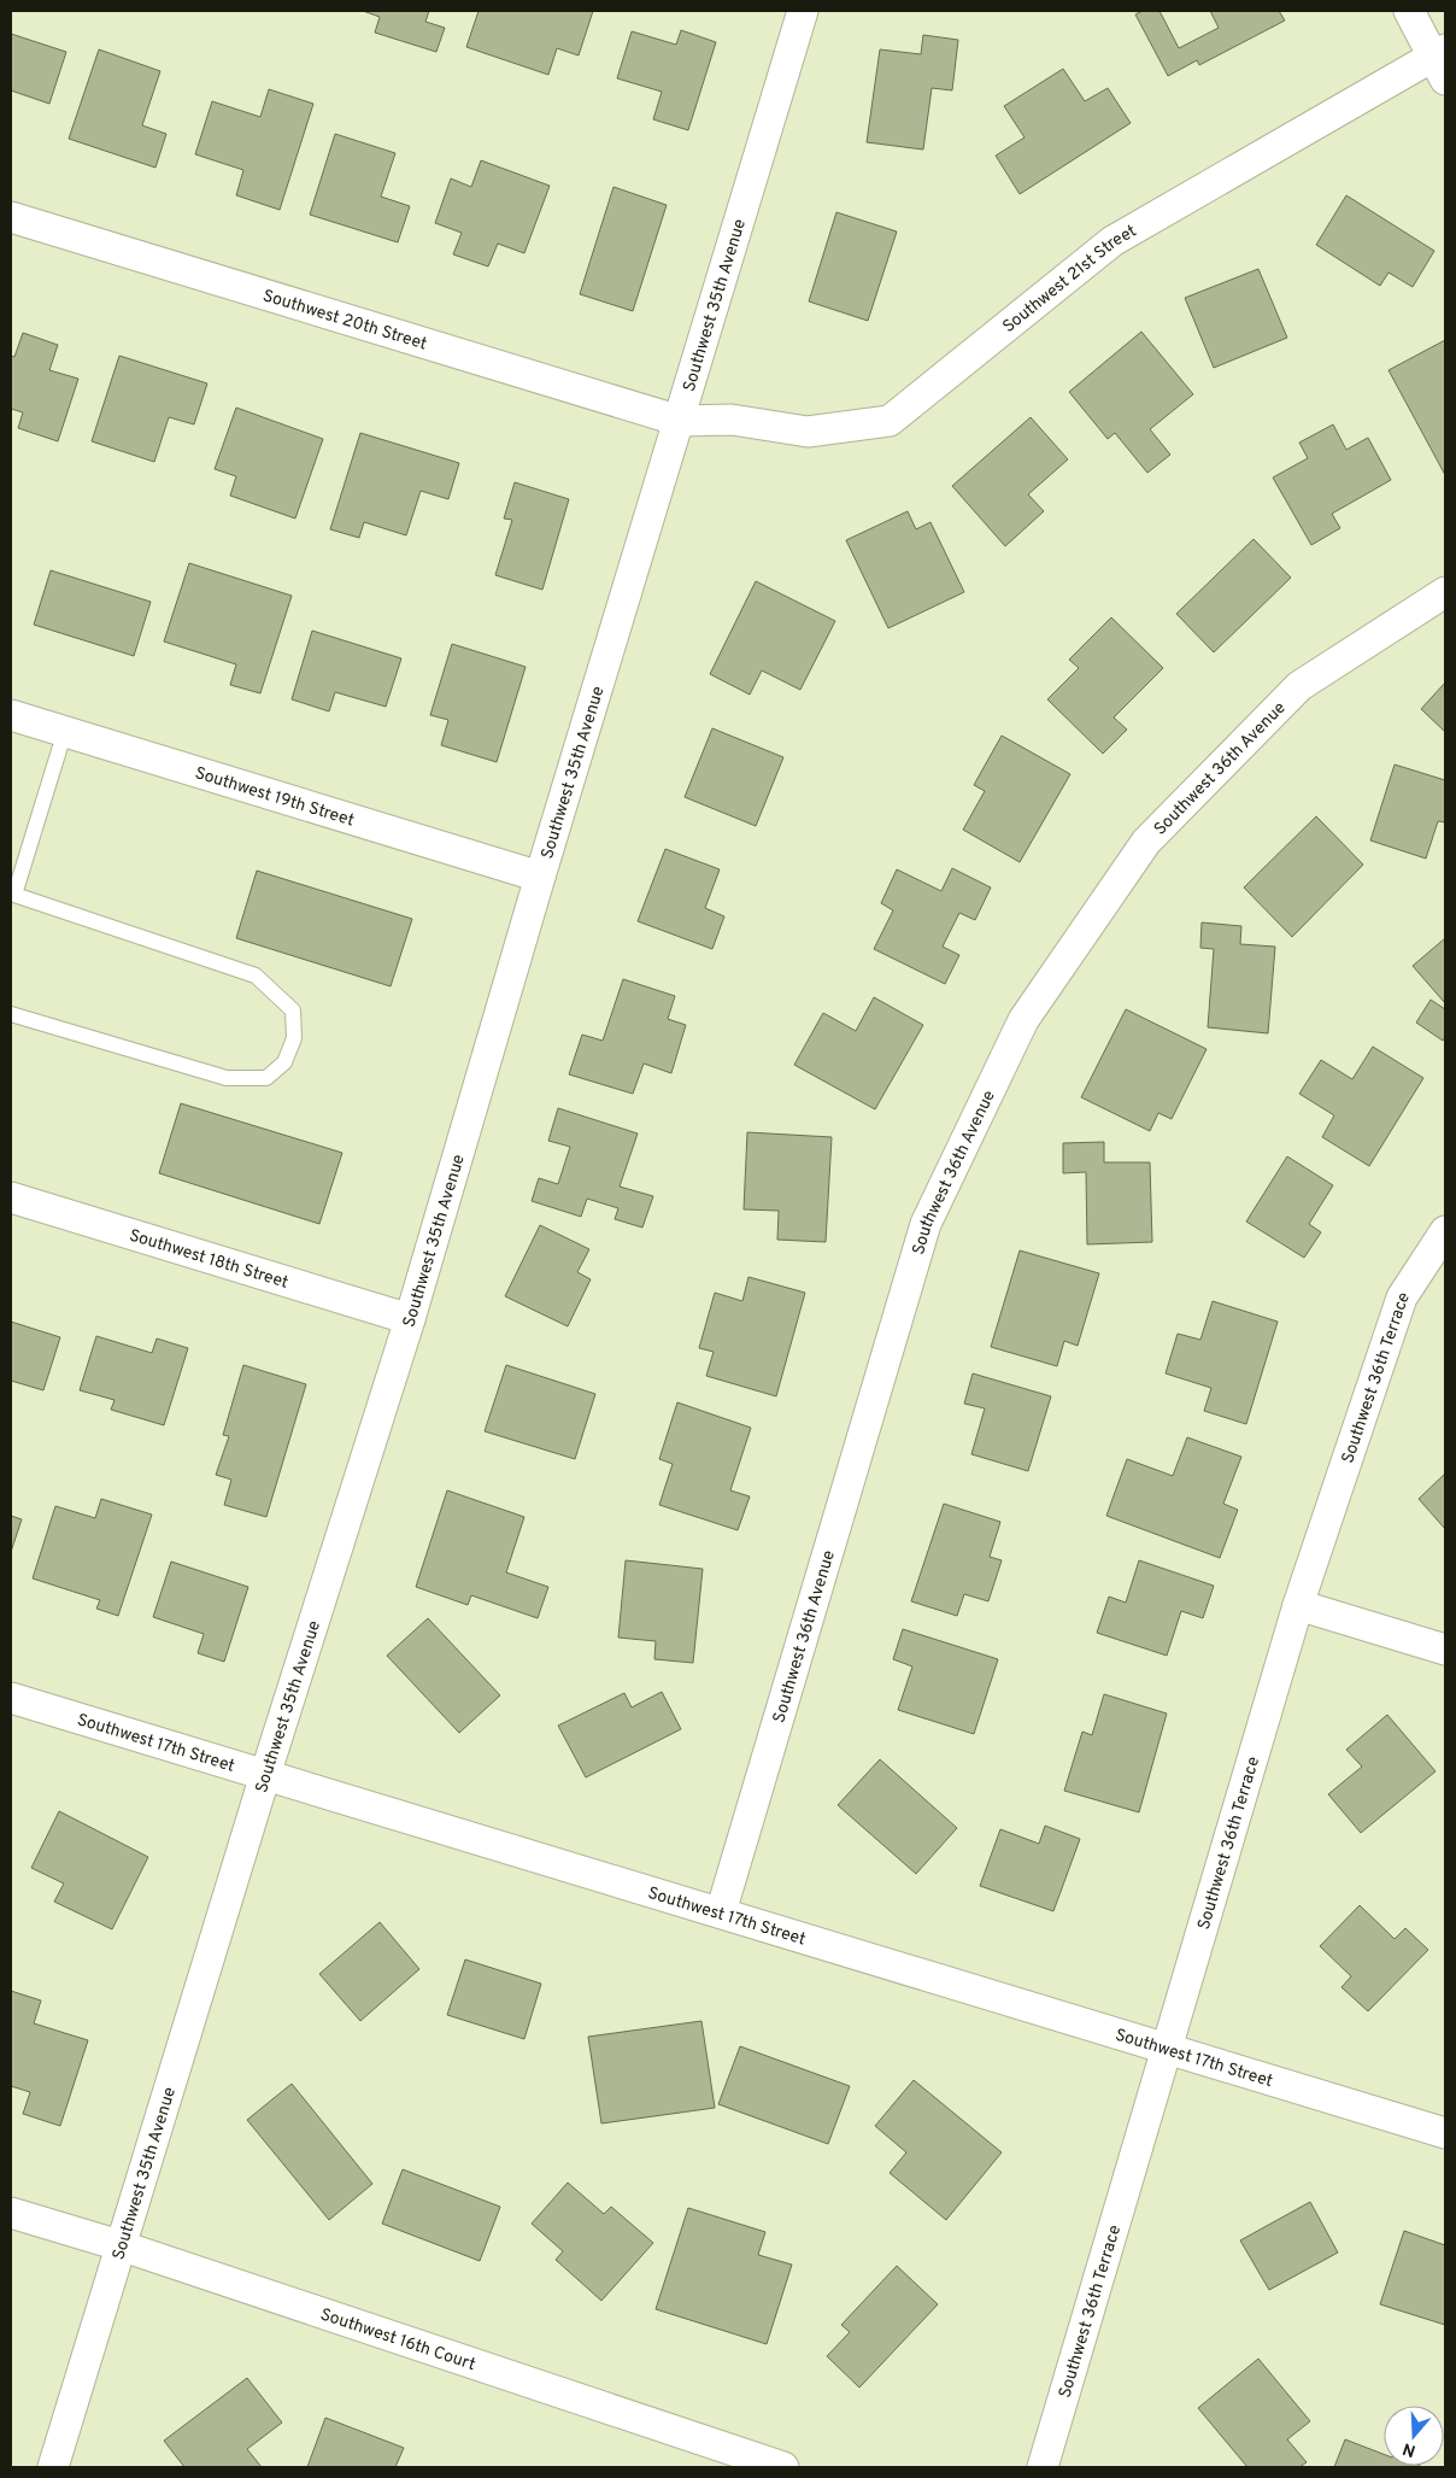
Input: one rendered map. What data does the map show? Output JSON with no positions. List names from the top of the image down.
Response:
{
  "streets": {
    "street": [
      "Southwest 21st Street",
      "Southwest 35th Avenue",
      "Southwest 20th Street",
      "Southwest 36th Avenue",
      "Southwest 19th Street",
      "Southwest 18th Street",
      "Southwest 36th Terrace",
      "Southwest 17th Street",
      "Southwest 16th Court"
    ]
  },
  "crossings": [
    ["Southwest 21st Street", "Southwest 35th Avenue"],
    ["Southwest 21st Street", "Southwest 20th Street"],
    ["Southwest 35th Avenue", "Southwest 20th Street"],
    ["Southwest 35th Avenue", "Southwest 19th Street"],
    ["Southwest 35th Avenue", "Southwest 18th Street"],
    ["Southwest 35th Avenue", "Southwest 17th Street"],
    ["Southwest 35th Avenue", "Southwest 16th Court"],
    ["Southwest 36th Avenue", "Southwest 17th Street"],
    ["Southwest 36th Terrace", "Southwest 17th Street"]
  ],
  "north": "bottom"
}
